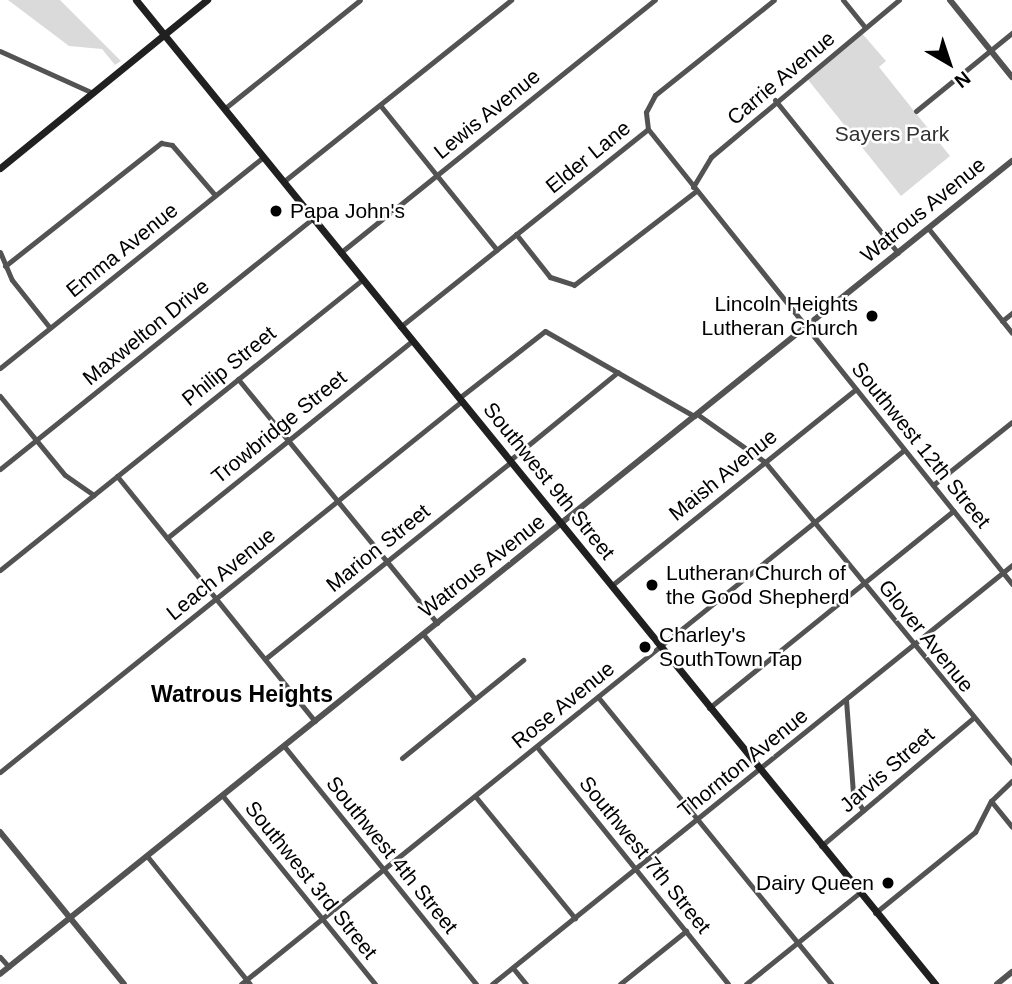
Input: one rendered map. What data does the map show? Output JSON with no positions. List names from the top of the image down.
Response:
{
  "streets": {
    "main road": ["Southwest 9th Street"],
    "street": [
      "Carrie Avenue",
      "Lewis Avenue",
      "Elder Lane",
      "Watrous Avenue",
      "Emma Avenue",
      "Maxwelton Drive",
      "Philip Street",
      "Trowbridge Street",
      "Southwest 12th Street",
      "Maish Avenue",
      "Marion Street",
      "Leach Avenue",
      "Glover Avenue",
      "Rose Avenue",
      "Thornton Avenue",
      "Jarvis Street",
      "Southwest 4th Street",
      "Southwest 7th Street",
      "Southwest 3rd Street"
    ]
  },
  "crossings": [
    ["Carrie Avenue", "Elder Lane"],
    ["Carrie Avenue", "Southwest 12th Street"],
    ["Lewis Avenue", "Southwest 9th Street"],
    ["Elder Lane", "Southwest 12th Street"],
    ["Elder Lane", "Southwest 9th Street"],
    ["Watrous Avenue", "Southwest 12th Street"],
    ["Watrous Avenue", "Southwest 9th Street"],
    ["Watrous Avenue", "Glover Avenue"],
    ["Watrous Avenue", "Southwest 4th Street"],
    ["Watrous Avenue", "Southwest 3rd Street"],
    ["Emma Avenue", "Southwest 9th Street"],
    ["Maxwelton Drive", "Southwest 9th Street"],
    ["Philip Street", "Southwest 9th Street"],
    ["Trowbridge Street", "Southwest 9th Street"],
    ["Southwest 12th Street", "Maish Avenue"],
    ["Southwest 12th Street", "Rose Avenue"],
    ["Southwest 12th Street", "Thornton Avenue"],
    ["Maish Avenue", "Southwest 9th Street"],
    ["Maish Avenue", "Glover Avenue"],
    ["Southwest 9th Street", "Marion Street"],
    ["Southwest 9th Street", "Leach Avenue"],
    ["Southwest 9th Street", "Rose Avenue"],
    ["Southwest 9th Street", "Thornton Avenue"],
    ["Southwest 9th Street", "Jarvis Street"],
    ["Marion Street", "Glover Avenue"],
    ["Leach Avenue", "Glover Avenue"],
    ["Glover Avenue", "Rose Avenue"],
    ["Glover Avenue", "Thornton Avenue"],
    ["Glover Avenue", "Jarvis Street"],
    ["Rose Avenue", "Southwest 4th Street"],
    ["Rose Avenue", "Southwest 7th Street"],
    ["Rose Avenue", "Southwest 3rd Street"],
    ["Thornton Avenue", "Southwest 7th Street"]
  ],
  "districts": ["Watrous Heights"],
  "parks": ["Sayers Park"],
  "places": [
    "Papa John's",
    "Lincoln Heights Lutheran Church",
    "Lutheran Church of the Good Shepherd",
    "Charley's SouthTown Tap",
    "Dairy Queen"
  ],
  "north": "bottom right"
}
